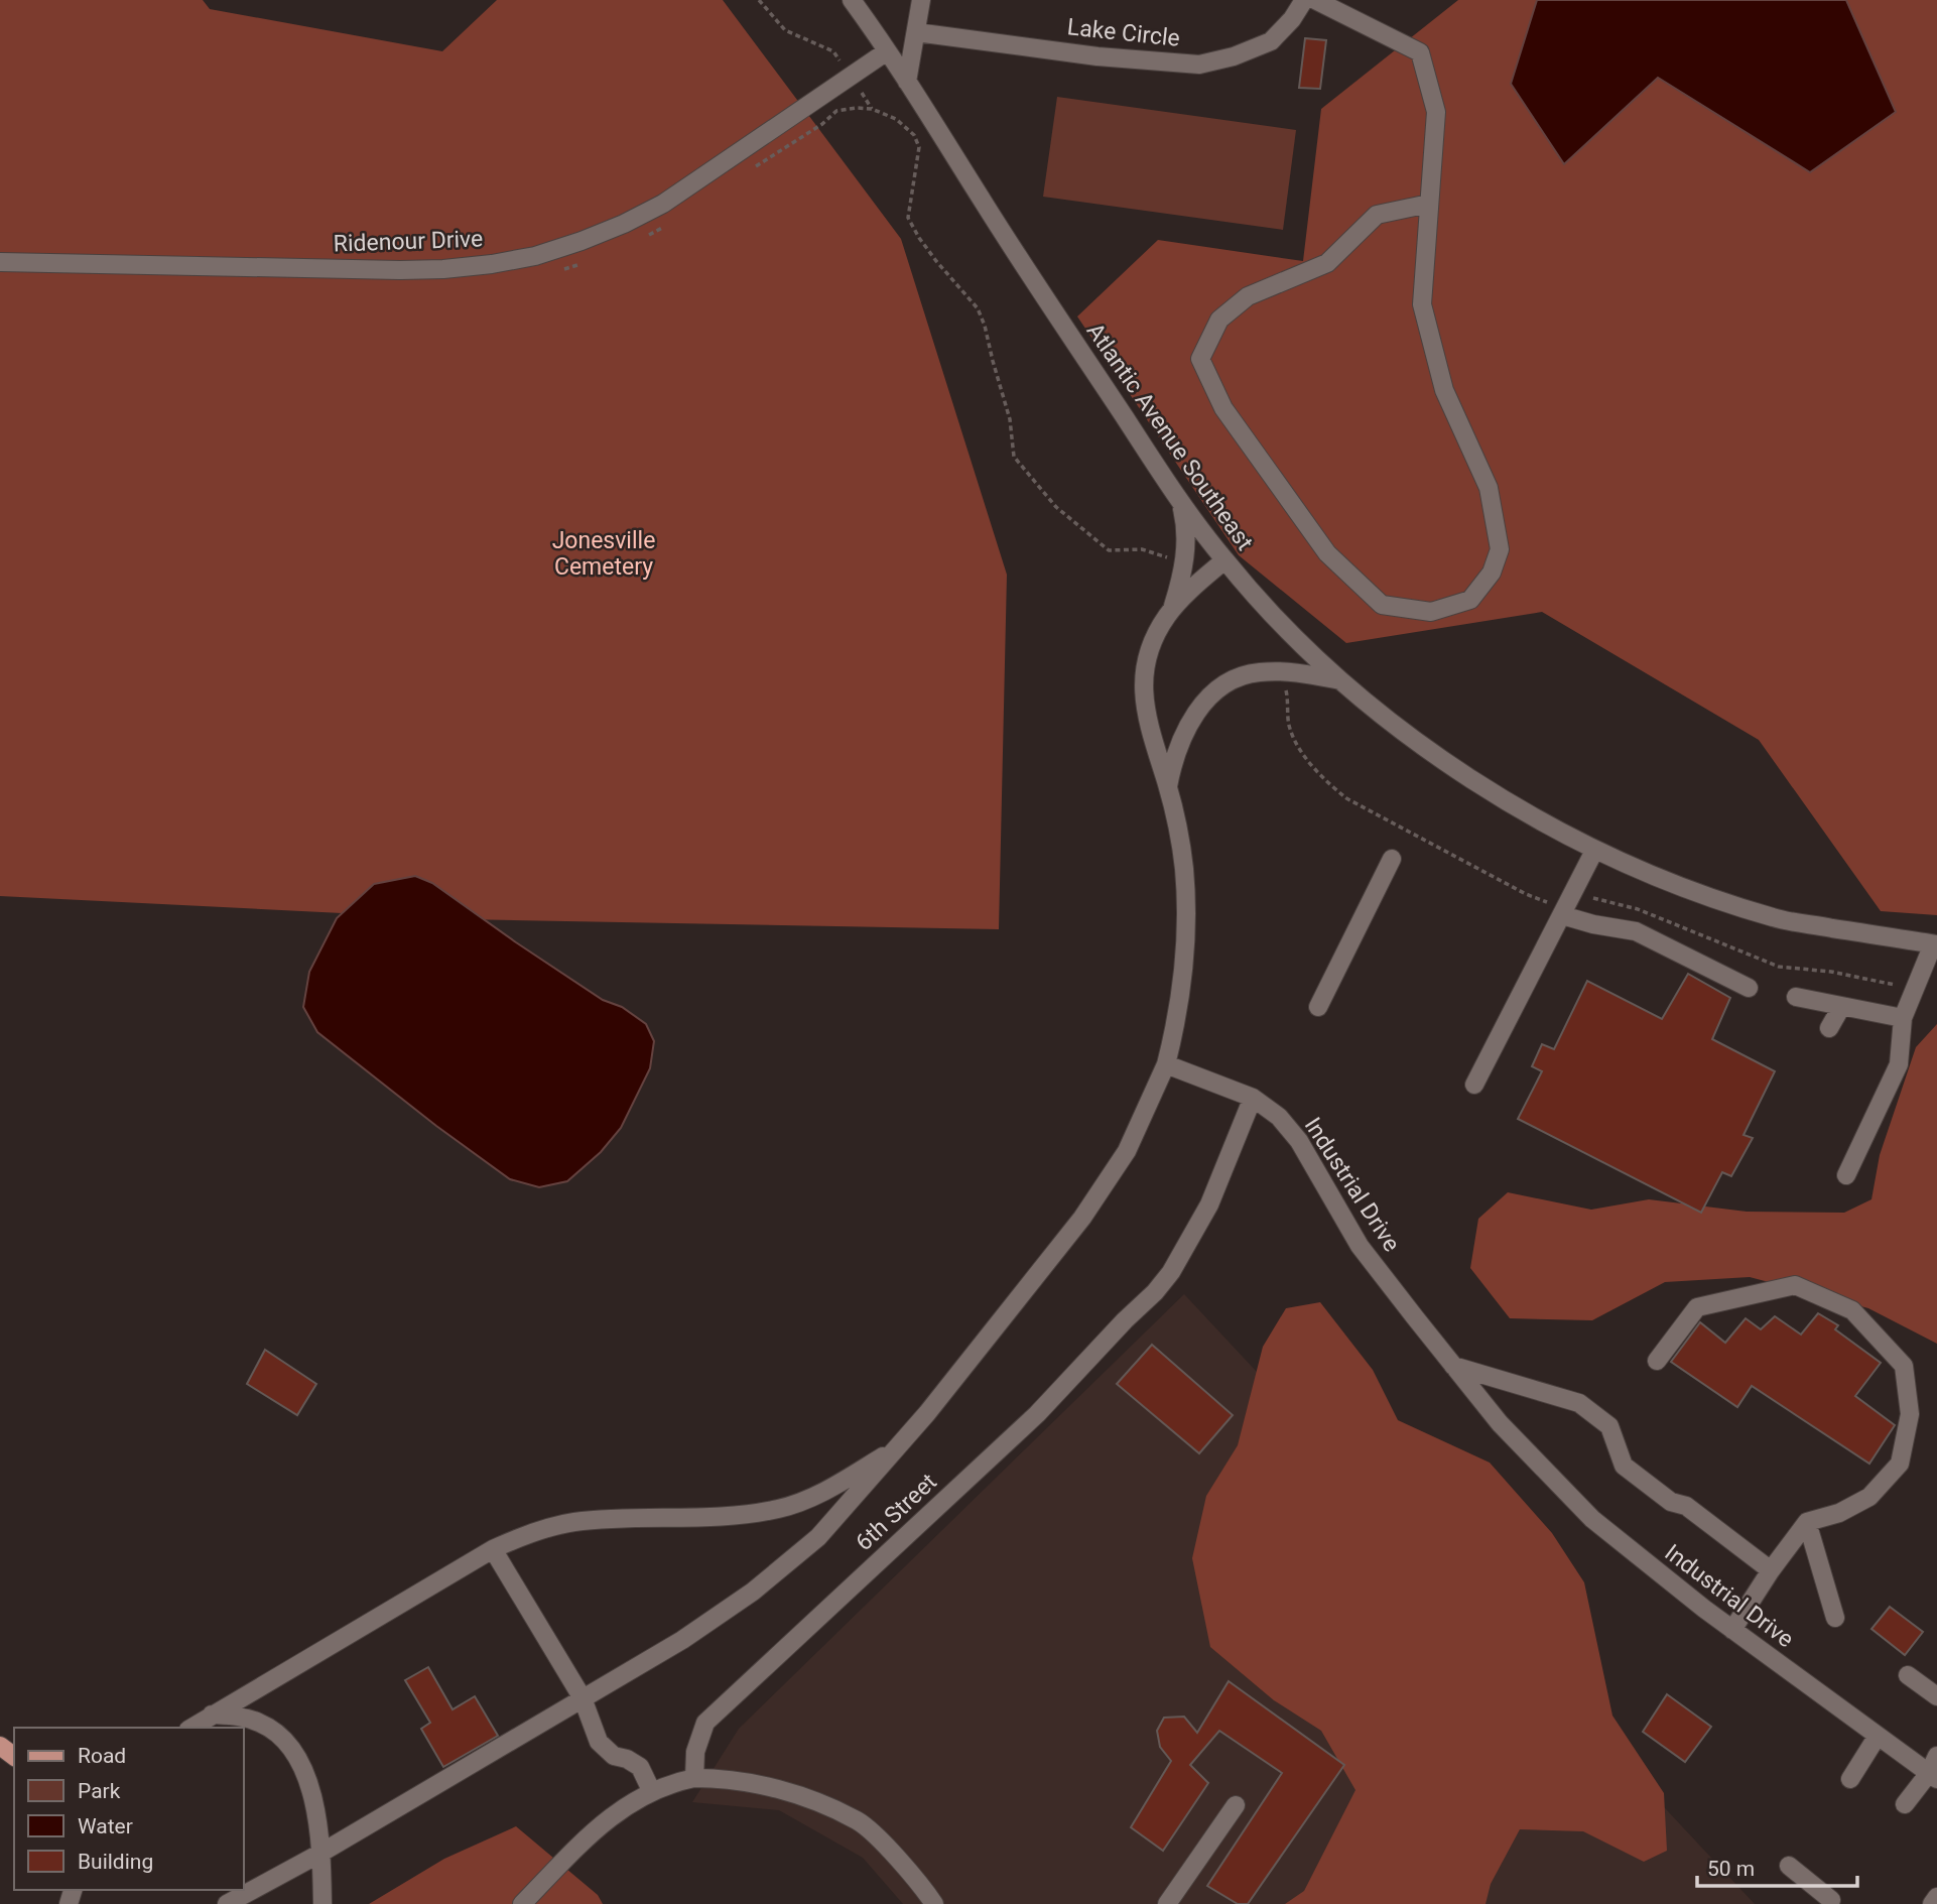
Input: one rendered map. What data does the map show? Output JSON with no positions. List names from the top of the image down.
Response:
{
  "streets": {
    "street": [
      "Lake Circle",
      "Ridenour Drive",
      "Atlantic Avenue Southeast",
      "Industrial Drive",
      "6th Street"
    ]
  },
  "crossings": [
    ["Ridenour Drive", "Atlantic Avenue Southeast"],
    ["Industrial Drive", "6th Street"]
  ],
  "parks": ["Jonesville Cemetery"],
  "legend": [
    "Road",
    "Park",
    "Water",
    "Building"
  ],
  "scale_bar": "50 m"
}
